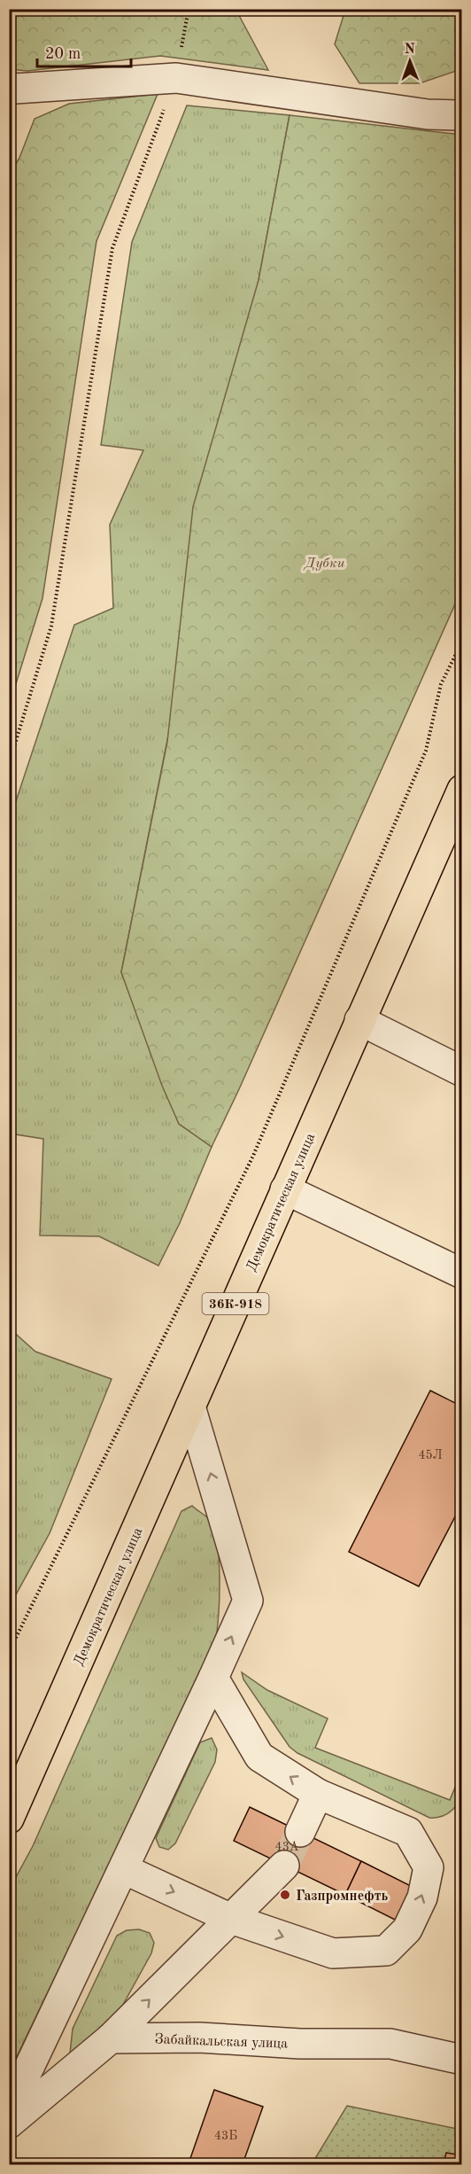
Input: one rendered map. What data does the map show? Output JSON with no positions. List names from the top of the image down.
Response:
{
  "streets": {
    "main road": ["Демократическая улица", "36К-918"],
    "street": ["Забайкальская улица"]
  },
  "parks": ["Дубки"],
  "places": ["Газпромнефть"],
  "house_numbers": ["45Л", "43А", "43Б"],
  "scale_bar": "20 m",
  "north": "top"
}
